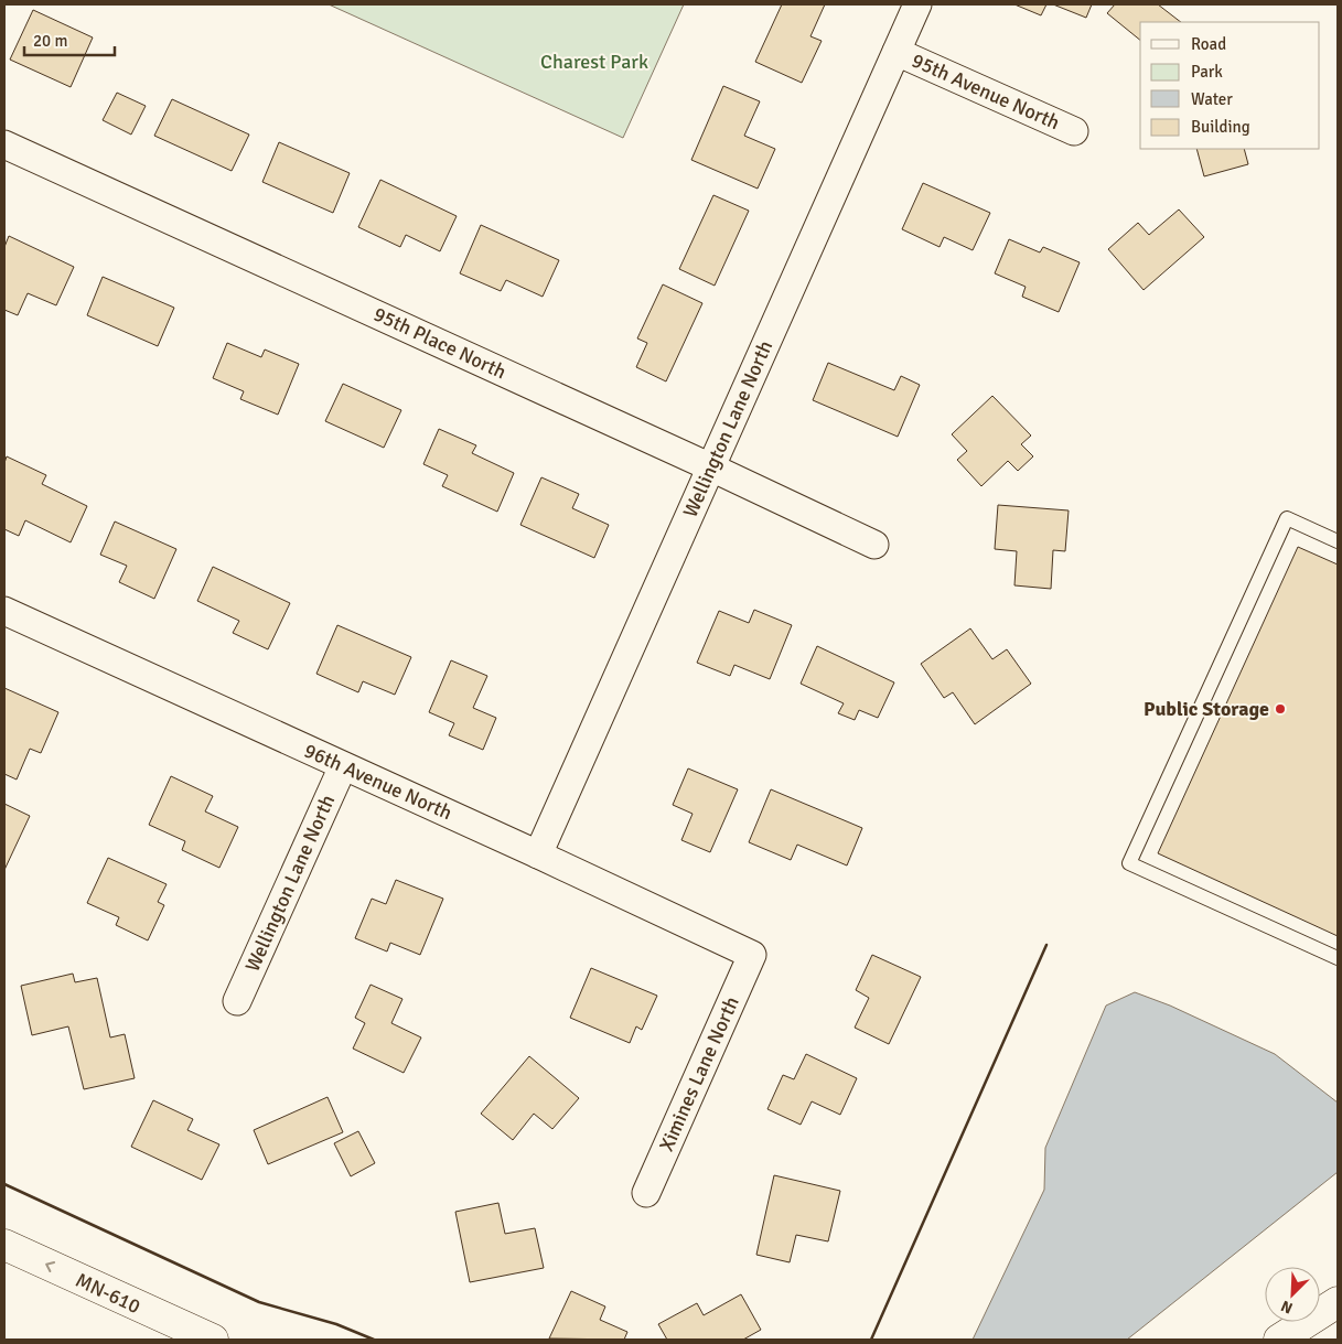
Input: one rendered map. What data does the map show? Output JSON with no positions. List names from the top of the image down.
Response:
{
  "streets": {
    "highway": ["MN-610"],
    "street": [
      "95th Avenue North",
      "95th Place North",
      "Wellington Lane North",
      "96th Avenue North",
      "Ximines Lane North"
    ]
  },
  "crossings": [
    ["95th Avenue North", "Wellington Lane North"],
    ["95th Place North", "Wellington Lane North"],
    ["Wellington Lane North", "96th Avenue North"],
    ["96th Avenue North", "Ximines Lane North"]
  ],
  "one_way": ["MN-610"],
  "parks": ["Charest Park"],
  "places": ["Public Storage"],
  "legend": [
    "Road",
    "Park",
    "Water",
    "Building"
  ],
  "scale_bar": "20 m",
  "north": "bottom left"
}
